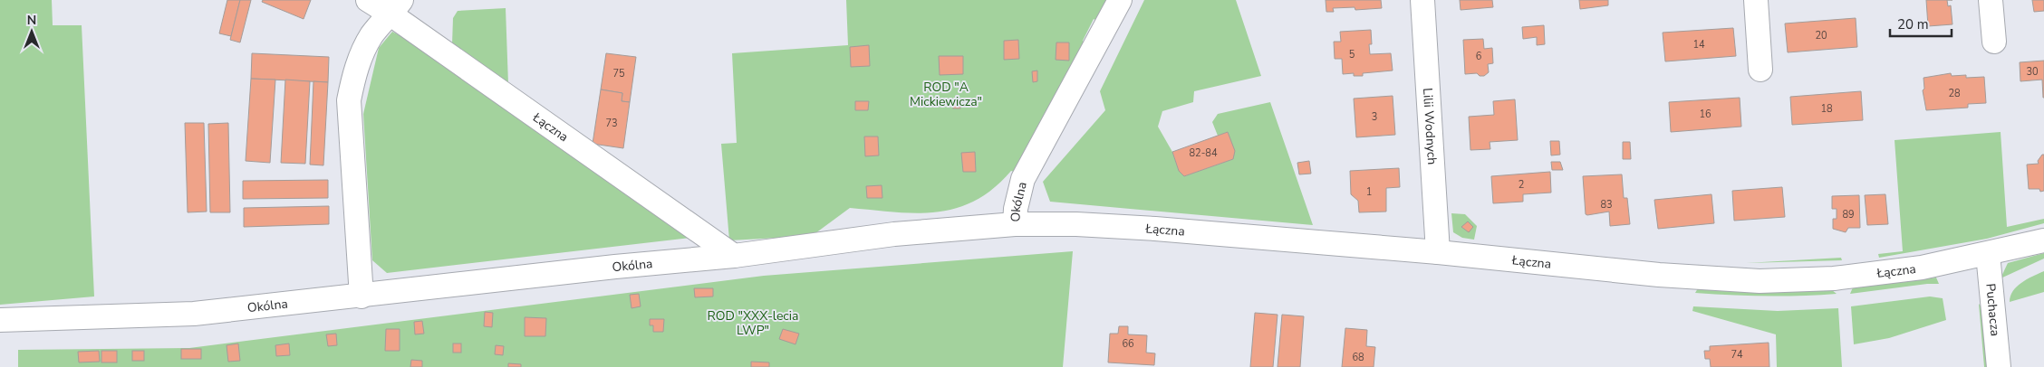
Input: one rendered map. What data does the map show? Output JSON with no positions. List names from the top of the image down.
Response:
{
  "streets": {
    "street": [
      "Lilii Wodnych",
      "Łączna",
      "Okólna",
      "Puchacza"
    ]
  },
  "crossings": [
    ["Lilii Wodnych", "Łączna"],
    ["Łączna", "Okólna"],
    ["Łączna", "Puchacza"]
  ],
  "parks": ["ROD \"A Mickiewicza\"", "ROD \"XXX-lecia LWP\""],
  "house_numbers": [
    "20",
    "14",
    "5",
    "6",
    "30",
    "75",
    "28",
    "18",
    "16",
    "3",
    "73",
    "82-84",
    "2",
    "1",
    "83",
    "89",
    "66",
    "74",
    "68"
  ],
  "scale_bar": "20 m",
  "north": "top"
}
